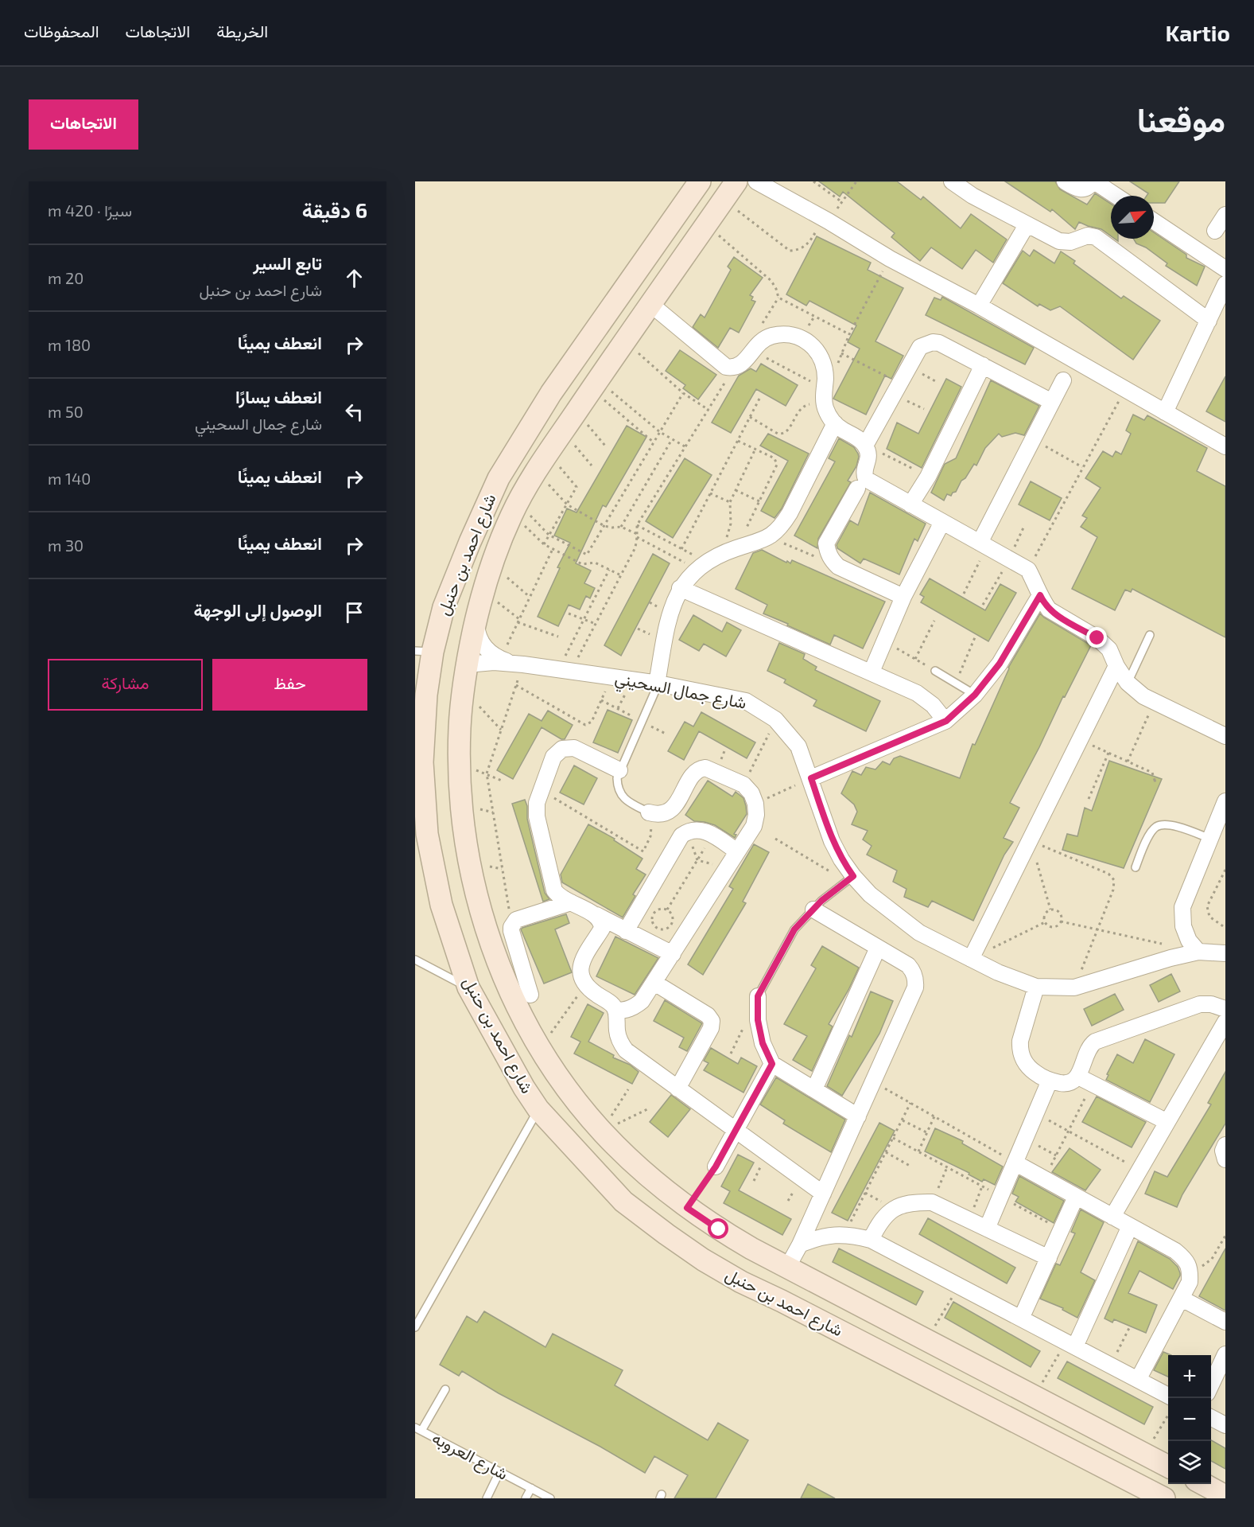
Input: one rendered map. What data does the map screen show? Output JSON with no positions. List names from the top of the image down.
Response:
{
  "streets": {
    "street": ["شارع احمد بن حنبل", "شارع جمال السحيني"],
    "lane": ["شارع العروبه"]
  },
  "crossings": [
    ["شارع احمد بن حنبل", "شارع جمال السحيني"]
  ],
  "north": "top right",
  "page": {
    "header": "Kartio",
    "nav": ["الخريطة", "الاتجاهات", "المحفوظات"],
    "title": "موقعنا",
    "buttons": [
      "الاتجاهات",
      ["حفظ", "مشاركة"]
    ],
    "heading": ["6 دقيقة", "سيرًا · 420 m"],
    "list": [
      ["تابع السير", "شارع احمد بن حنبل", "20 m"],
      ["انعطف يمينًا", "180 m"],
      ["انعطف يسارًا", "شارع جمال السحيني", "50 m"],
      ["انعطف يمينًا", "140 m"],
      ["انعطف يمينًا", "30 m"],
      "الوصول إلى الوجهة"
    ],
    "map_buttons": ["+", "−"]
  }
}
